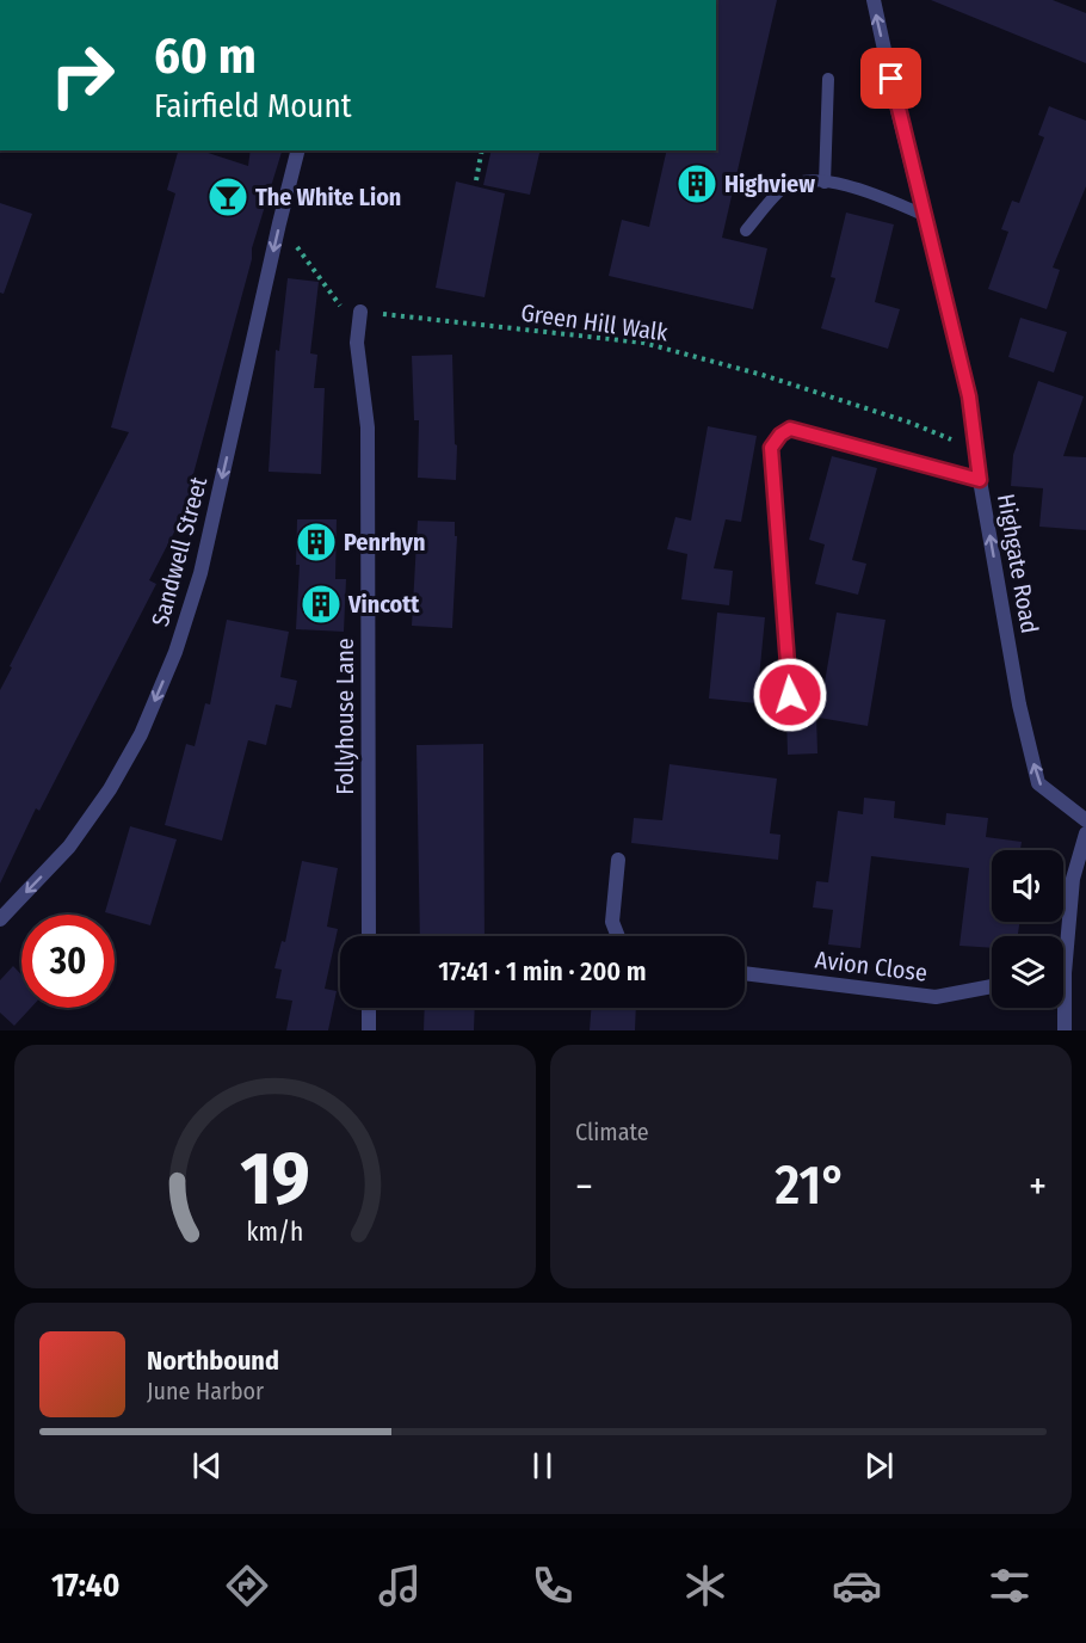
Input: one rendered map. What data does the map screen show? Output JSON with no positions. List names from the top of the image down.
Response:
{
  "streets": {
    "street": [
      "Sandwell Street",
      "Highgate Road",
      "Follyhouse Lane",
      "Avion Close"
    ],
    "path": ["Green Hill Walk"]
  },
  "crossings": [
    ["Green Hill Walk", "Sandwell Street"],
    ["Green Hill Walk", "Highgate Road"],
    ["Green Hill Walk", "Follyhouse Lane"]
  ],
  "one_way": ["Sandwell Street", "Highgate Road"],
  "places": {
    "building": ["Highview", "Penrhyn", "Vincott"],
    "bar": ["The White Lion"]
  },
  "page": {
    "turn": ["60 m", "Fairfield Mount"],
    "limit": "30",
    "trip": "17:41 · 1 min · 200 m",
    "tile": "Climate",
    "heat": ["−", "21°", "+"],
    "song": ["Northbound", "June Harbor"],
    "tabs": "17:40",
    "gauge": ["19", "km/h"]
  }
}
